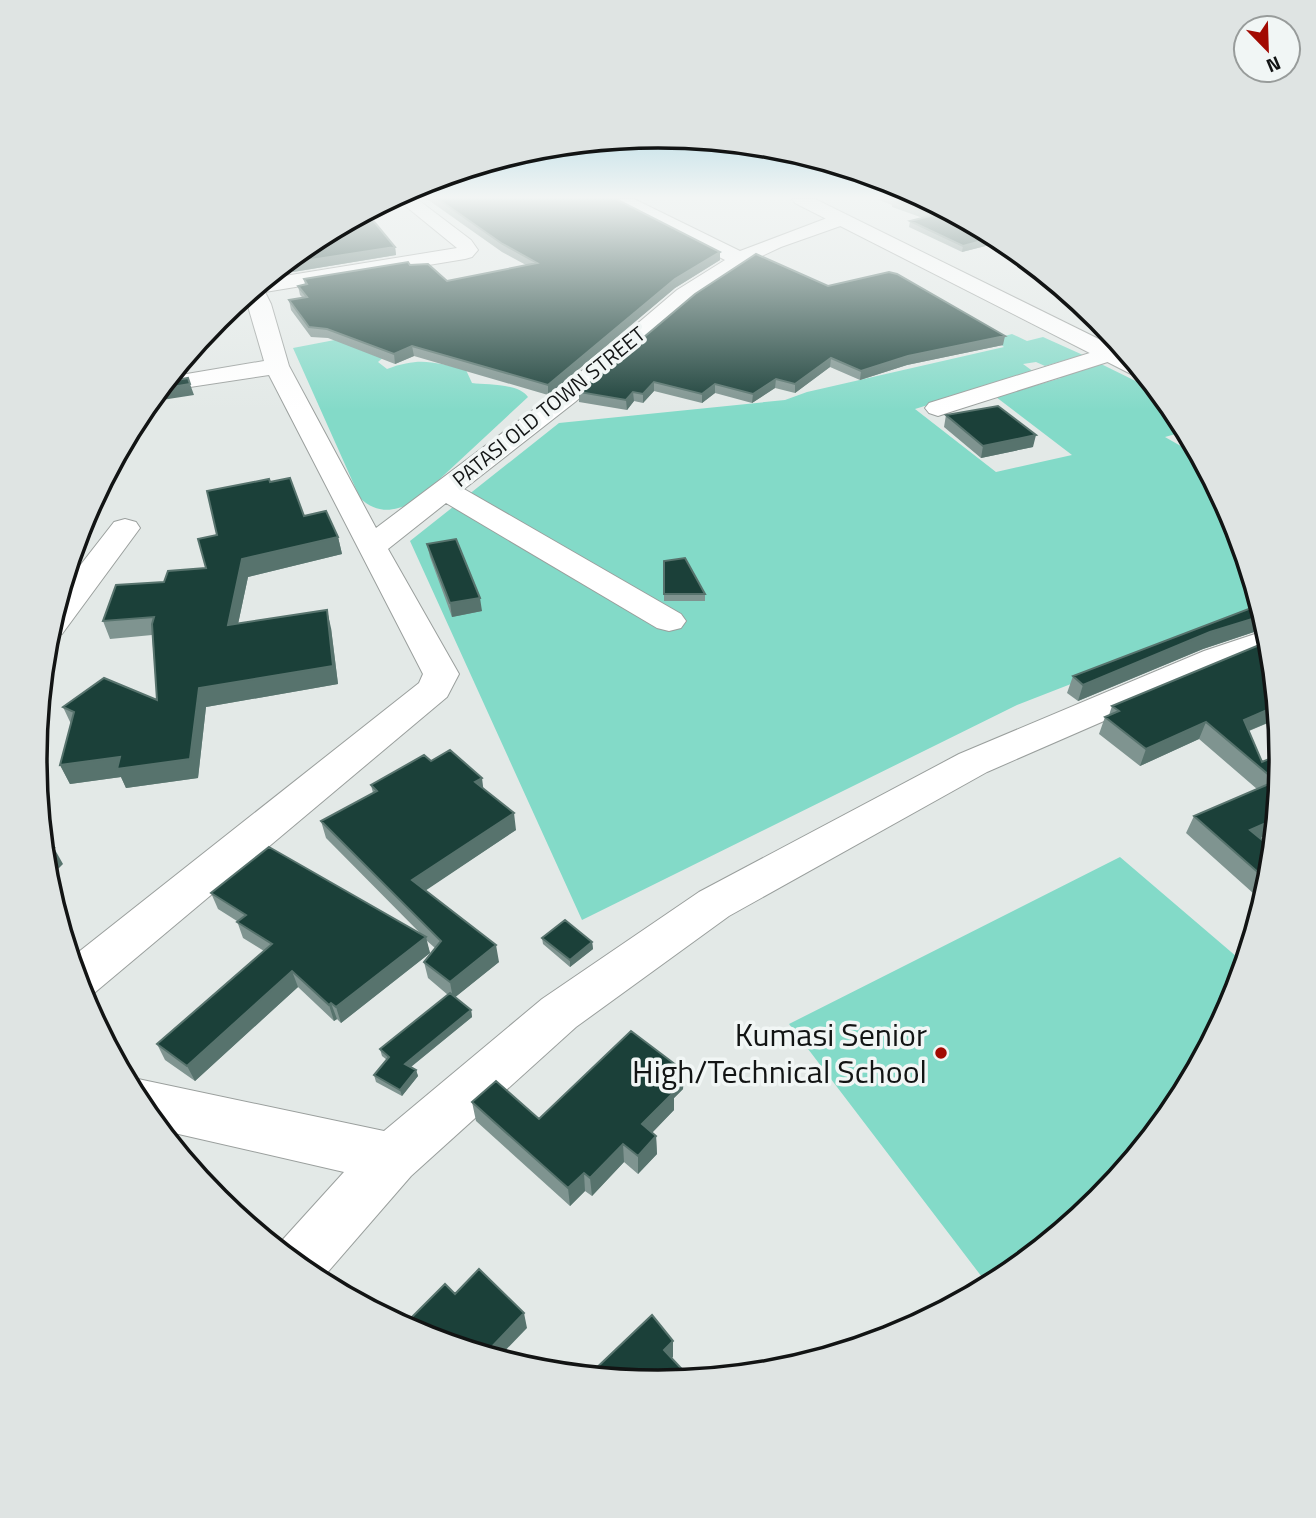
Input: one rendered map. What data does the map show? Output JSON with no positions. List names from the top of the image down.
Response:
{
  "streets": {
    "main road": ["PATASI OLD TOWN STREET"]
  },
  "places": ["Kumasi Senior High/Technical School"],
  "north": "bottom right"
}
